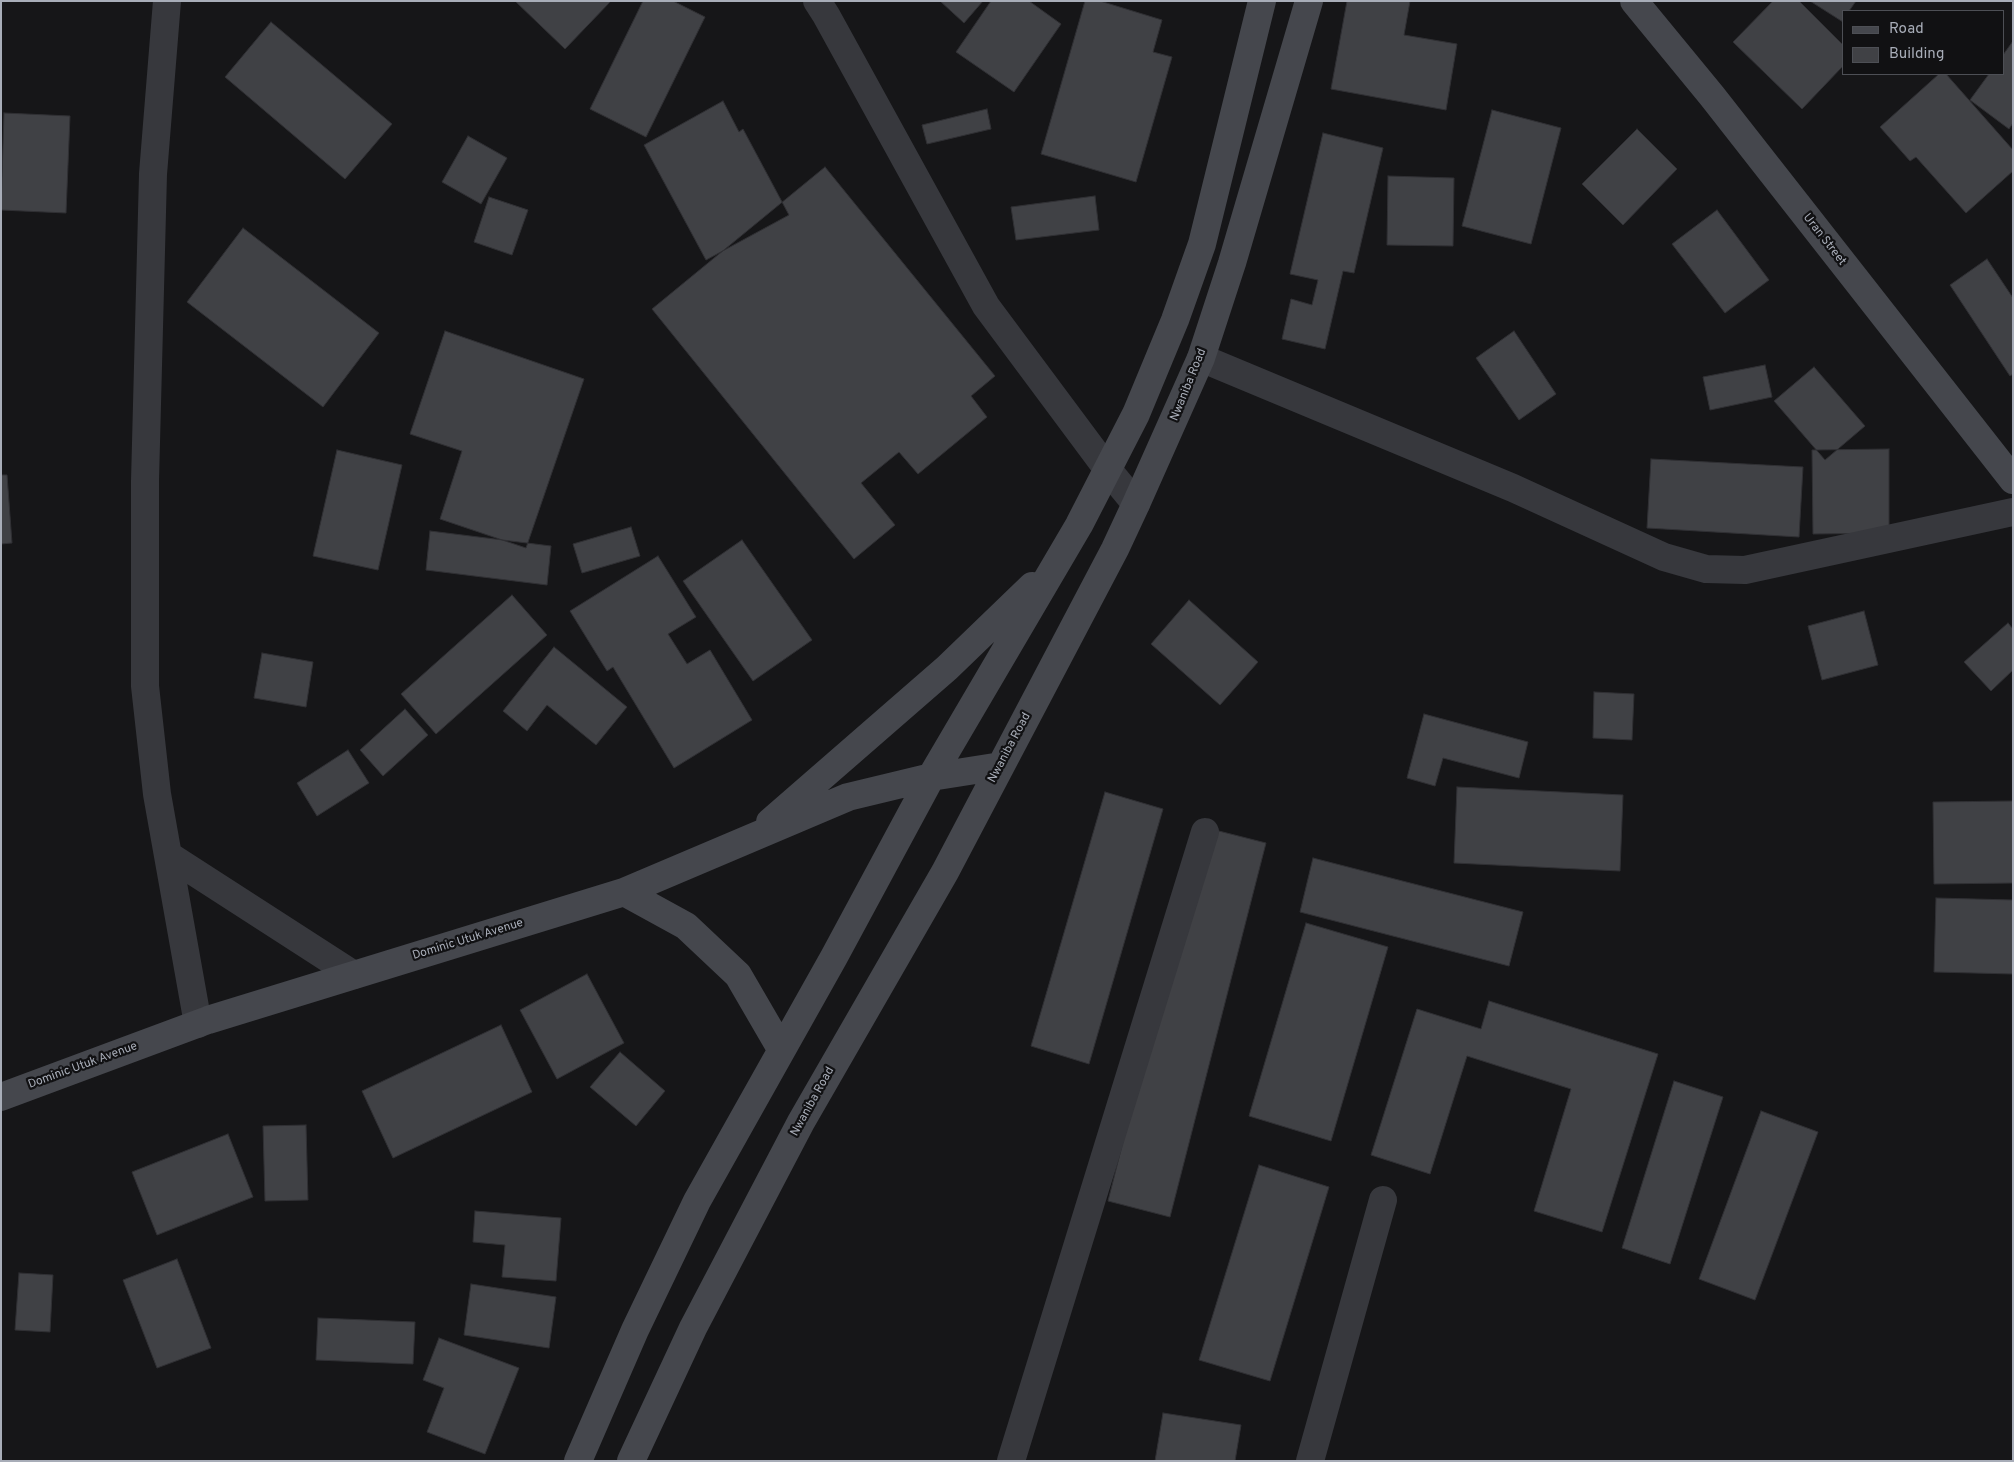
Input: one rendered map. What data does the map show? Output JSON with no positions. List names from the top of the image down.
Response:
{
  "streets": {
    "main road": ["Uran Street", "Nwaniba Road", "Dominic Utuk Avenue"]
  },
  "crossings": [
    ["Nwaniba Road", "Dominic Utuk Avenue"]
  ],
  "legend": ["Road", "Building"]
}
